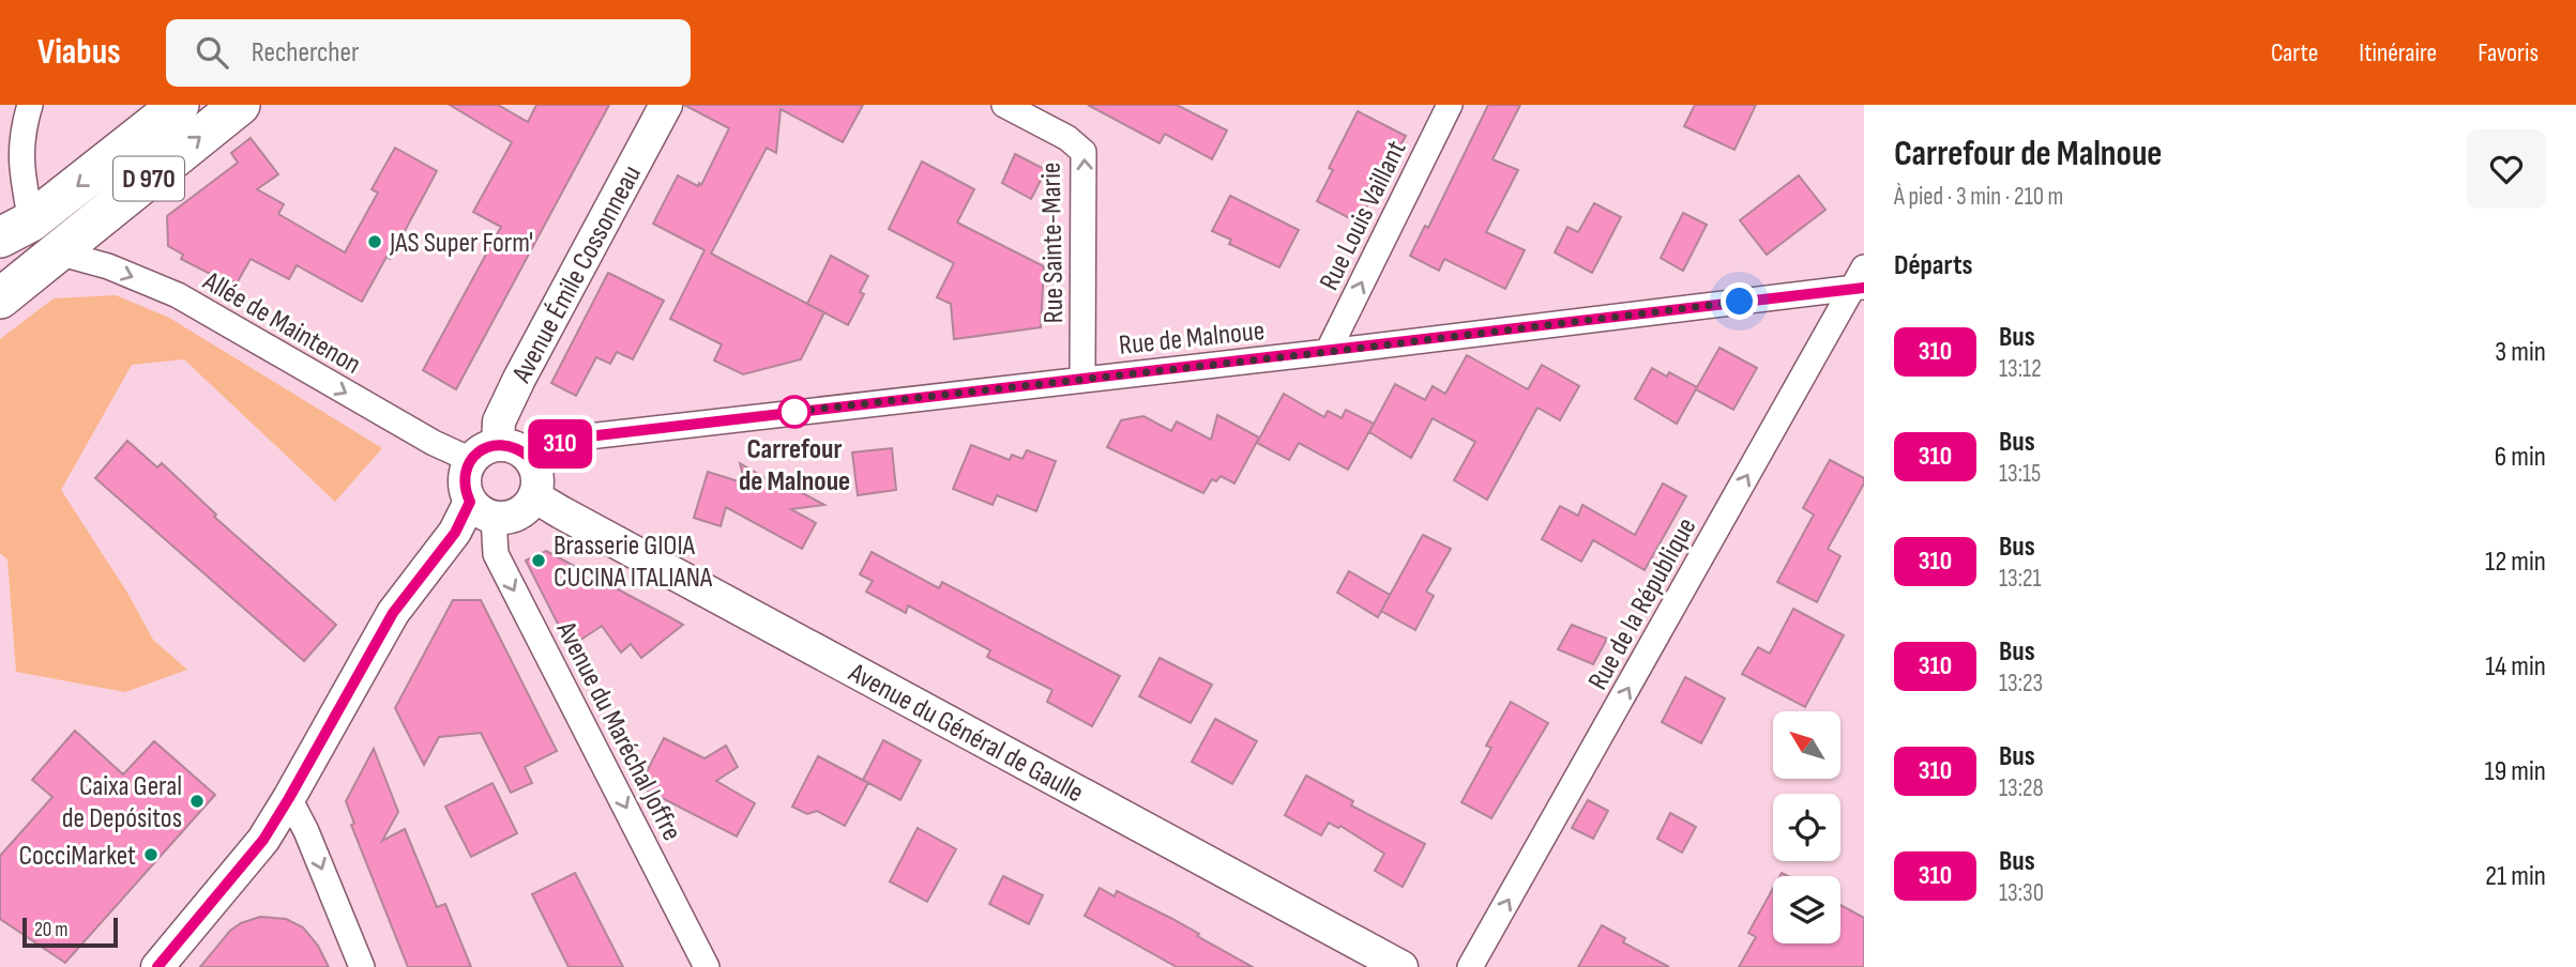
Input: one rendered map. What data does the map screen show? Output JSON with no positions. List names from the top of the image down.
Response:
{
  "streets": {
    "main road": ["D 970"],
    "street": [
      "Rue Louis Vaillant",
      "Rue Sainte-Marie",
      "Avenue Émile Cossonneau",
      "Allée de Maintenon",
      "Rue de Malnoue",
      "Rue de la République",
      "Avenue du Maréchal Joffre",
      "Avenue du Général de Gaulle"
    ]
  },
  "crossings": [
    ["D 970", "Allée de Maintenon"],
    ["Rue Louis Vaillant", "Rue de Malnoue"],
    ["Rue Sainte-Marie", "Rue de Malnoue"],
    ["Avenue Émile Cossonneau", "Allée de Maintenon"],
    ["Avenue Émile Cossonneau", "Rue de Malnoue"],
    ["Avenue Émile Cossonneau", "Avenue du Maréchal Joffre"],
    ["Avenue Émile Cossonneau", "Avenue du Général de Gaulle"],
    ["Allée de Maintenon", "Rue de Malnoue"],
    ["Allée de Maintenon", "Avenue du Maréchal Joffre"],
    ["Allée de Maintenon", "Avenue du Général de Gaulle"],
    ["Rue de Malnoue", "Rue de la République"],
    ["Rue de Malnoue", "Avenue du Maréchal Joffre"],
    ["Rue de Malnoue", "Avenue du Général de Gaulle"],
    ["Avenue du Maréchal Joffre", "Avenue du Général de Gaulle"]
  ],
  "one_way": [
    "Rue Louis Vaillant",
    "Rue Sainte-Marie",
    "Allée de Maintenon",
    "Rue de la République",
    "Avenue du Maréchal Joffre"
  ],
  "places": [
    "JAS Super Form'",
    "Carrefour de Malnoue",
    "Brasserie GIOIA CUCINA ITALIANA",
    "Caixa Geral de Depósitos",
    "CocciMarket"
  ],
  "lines": ["bus line 310"],
  "scale_bar": "20 m",
  "north": "top left",
  "page": {
    "header": "Viabus",
    "search": "Rechercher",
    "nav": ["Carte", "Itinéraire", "Favoris"],
    "on_map": "310",
    "heading": [
      ["Carrefour de Malnoue", "À pied · 3 min · 210 m"],
      "Départs"
    ],
    "list": [
      {
        "mark": "310",
        "name": "Bus",
        "note": "13:12",
        "value": "3 min"
      },
      {
        "mark": "310",
        "name": "Bus",
        "note": "13:15",
        "value": "6 min"
      },
      {
        "mark": "310",
        "name": "Bus",
        "note": "13:21",
        "value": "12 min"
      },
      {
        "mark": "310",
        "name": "Bus",
        "note": "13:23",
        "value": "14 min"
      },
      {
        "mark": "310",
        "name": "Bus",
        "note": "13:28",
        "value": "19 min"
      },
      {
        "mark": "310",
        "name": "Bus",
        "note": "13:30",
        "value": "21 min"
      }
    ],
    "scale": "20 m"
  }
}
